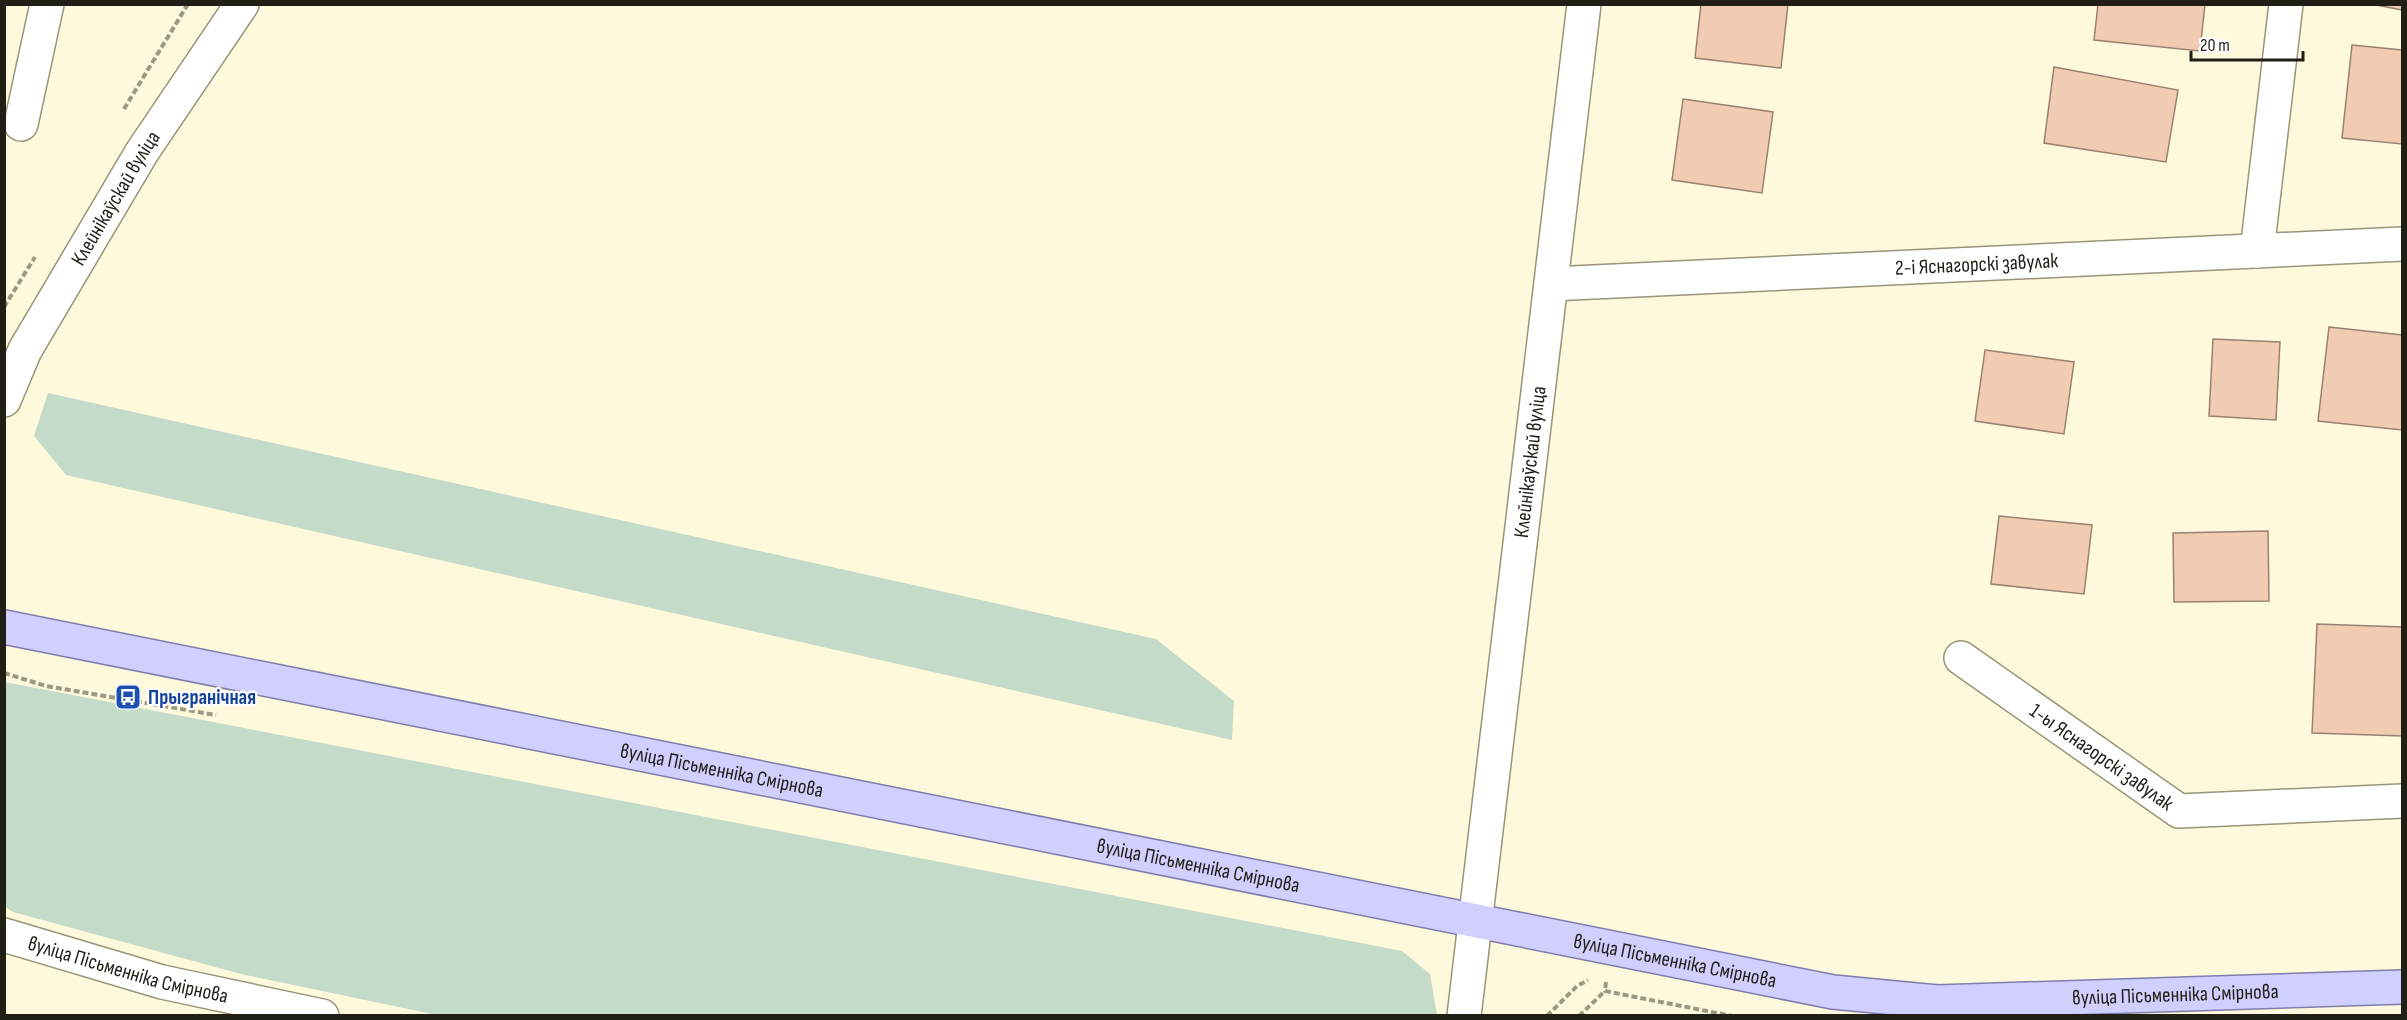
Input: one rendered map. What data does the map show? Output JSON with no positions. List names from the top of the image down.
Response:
{
  "streets": {
    "main road": ["вуліца Пісьменніка Смірнова"],
    "street": ["Клейнікаўскай вуліца", "2-і Яснагорскі завулак", "1-ы Яснагорскі завулак"]
  },
  "crossings": [
    ["Клейнікаўскай вуліца", "2-і Яснагорскі завулак"],
    ["Клейнікаўскай вуліца", "вуліца Пісьменніка Смірнова"]
  ],
  "places": {
    "bus stop": ["Прыгранічная"]
  },
  "scale_bar": "20 m"
}
